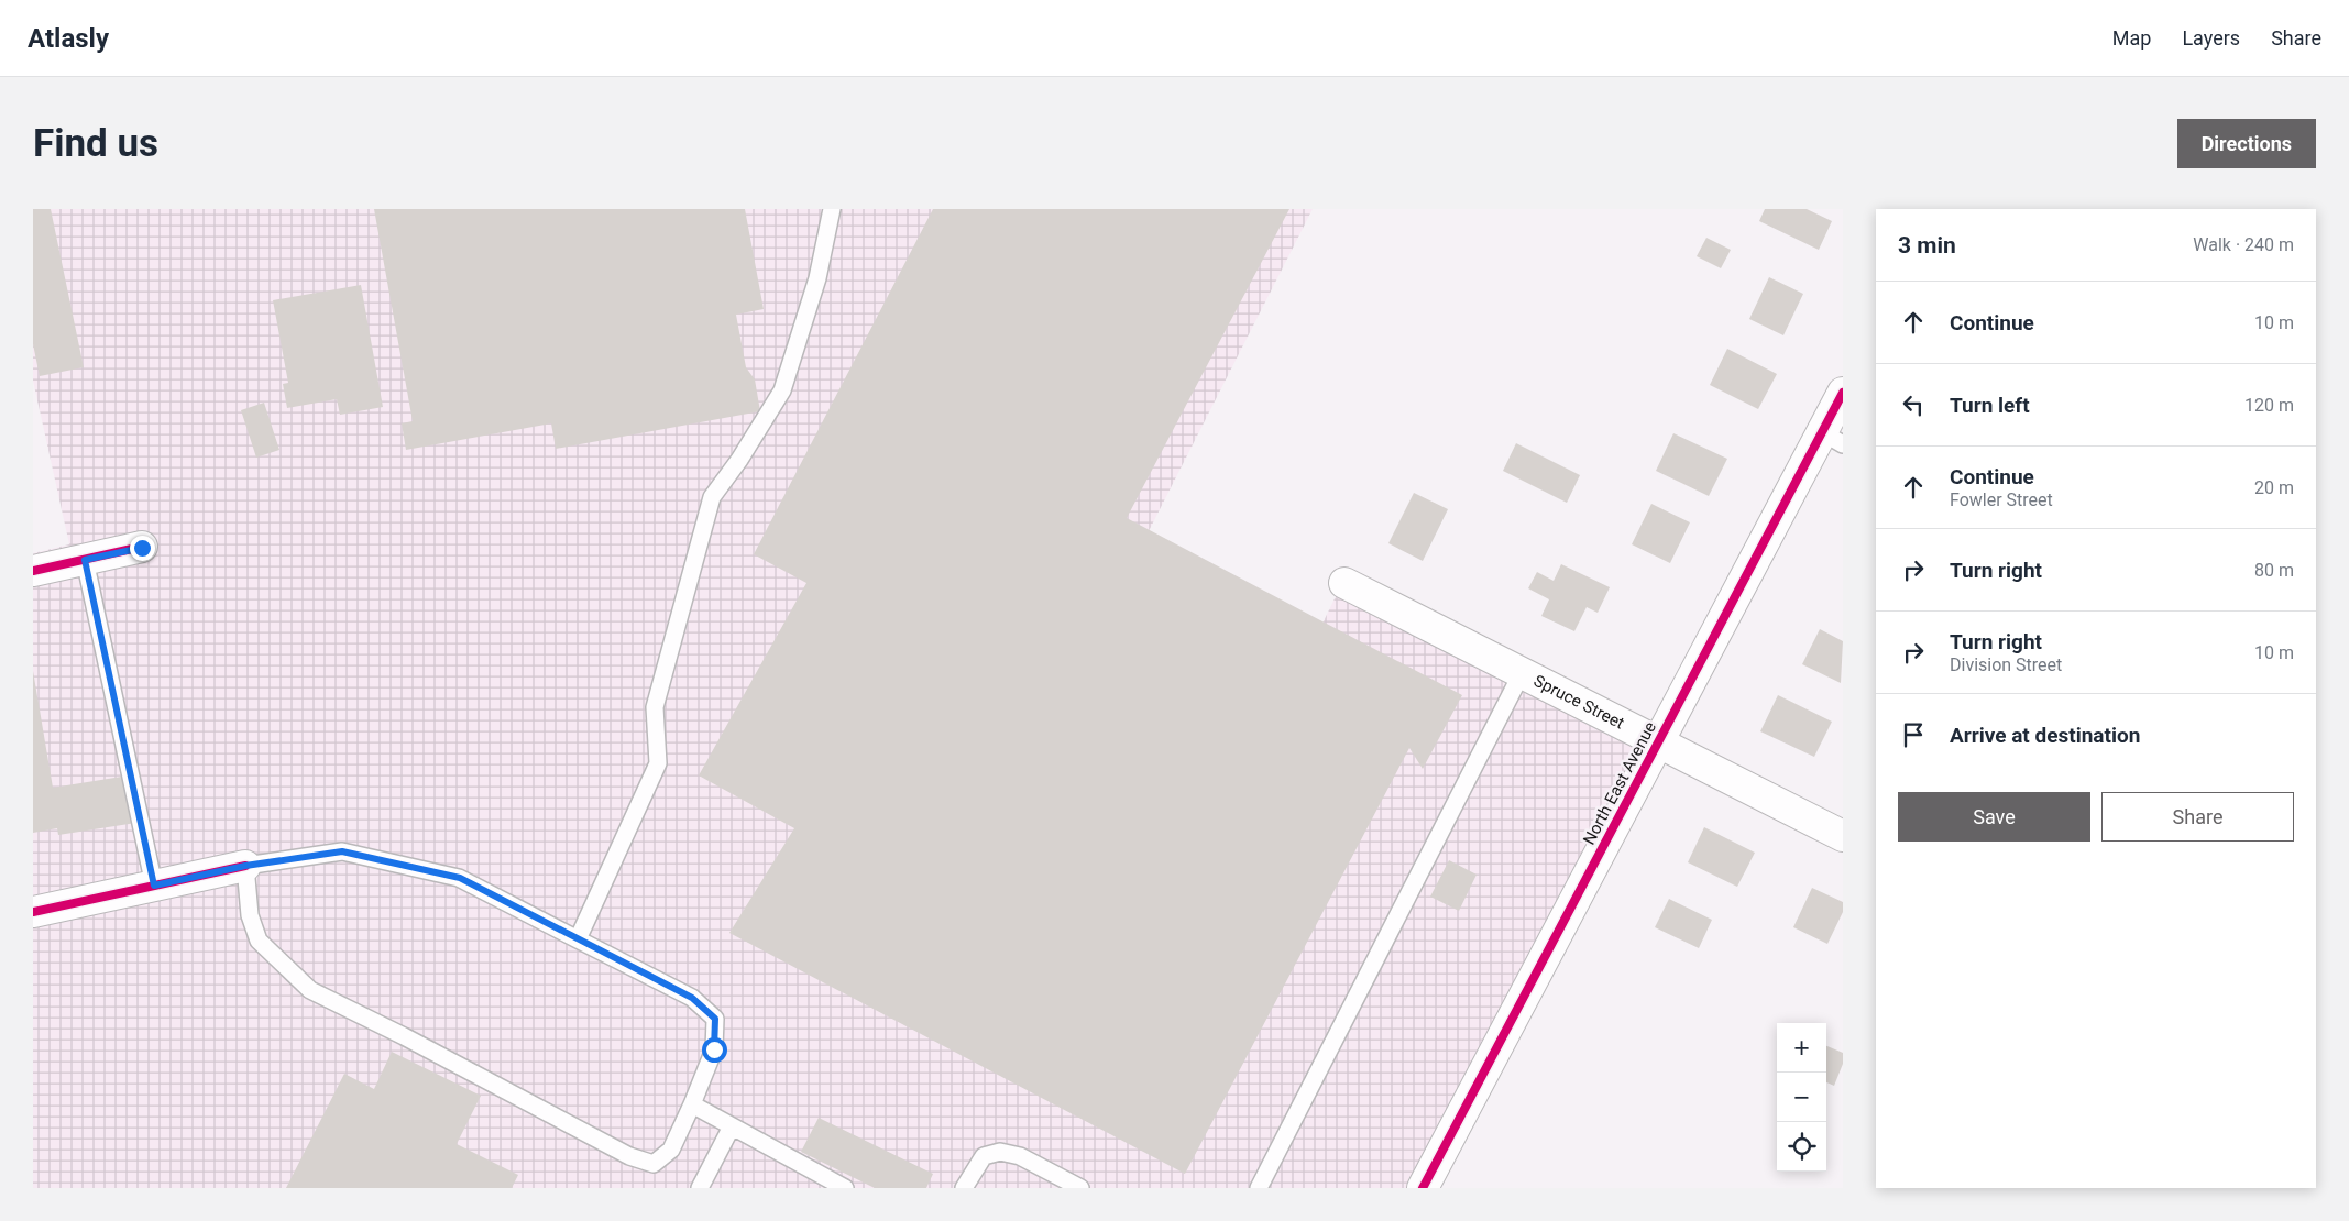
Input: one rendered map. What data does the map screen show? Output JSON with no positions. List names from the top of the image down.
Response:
{
  "streets": {
    "street": ["Spruce Street", "North East Avenue"]
  },
  "crossings": [
    ["Spruce Street", "North East Avenue"]
  ],
  "page": {
    "header": "Atlasly",
    "nav": ["Map", "Layers", "Share"],
    "buttons": [
      "Directions",
      ["Save", "Share"]
    ],
    "title": "Find us",
    "heading": ["3 min", "Walk · 240 m"],
    "list": [
      ["Continue", "10 m"],
      ["Turn left", "120 m"],
      ["Continue", "Fowler Street", "20 m"],
      ["Turn right", "80 m"],
      ["Turn right", "Division Street", "10 m"],
      "Arrive at destination"
    ],
    "map_buttons": ["+", "−"]
  }
}
